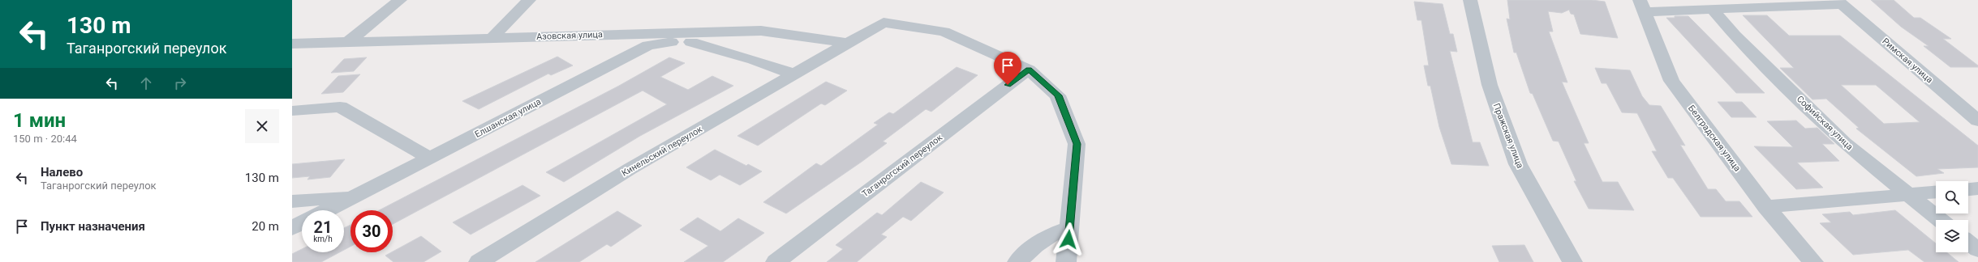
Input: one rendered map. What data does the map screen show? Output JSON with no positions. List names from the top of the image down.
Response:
{
  "streets": {
    "street": [
      "Азовская улица",
      "Римская улица",
      "Елшанская улица",
      "Софийская улица",
      "Пражская улица",
      "Белградская улица",
      "Кинельский переулок",
      "Таганрогский переулок"
    ]
  },
  "crossings": [
    ["Азовская улица", "Елшанская улица"],
    ["Азовская улица", "Кинельский переулок"],
    ["Кинельский переулок", "Таганрогский переулок"]
  ],
  "page": {
    "turn": ["130 m", "Таганрогский переулок"],
    "heading": ["1 мин", "150 m · 20:44"],
    "list": [
      {
        "name": "Налево",
        "note": "Таганрогский переулок",
        "value": "130 m"
      },
      {
        "name": "Пункт назначения",
        "value": "20 m"
      }
    ],
    "speed": "21 km/h",
    "limit": "30"
  }
}
